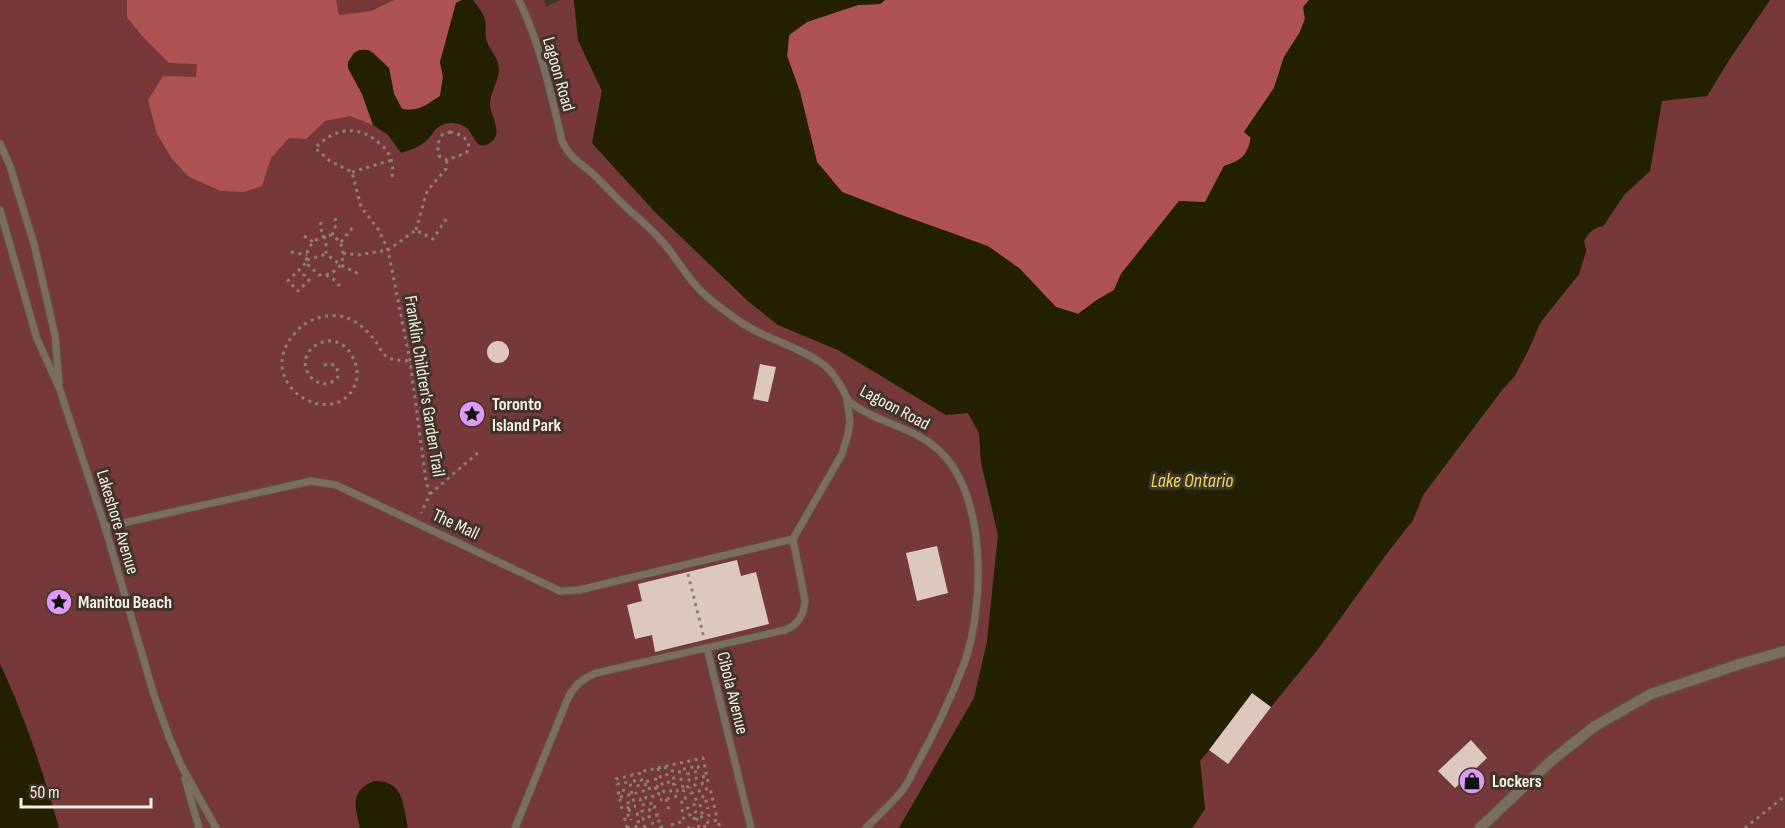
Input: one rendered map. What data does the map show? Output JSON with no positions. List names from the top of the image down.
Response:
{
  "streets": {
    "lane": [
      "Lagoon Road",
      "Lakeshore Avenue",
      "The Mall",
      "Cibola Avenue"
    ],
    "path": ["Franklin Children's Garden Trail"]
  },
  "crossings": [
    ["Franklin Children's Garden Trail", "The Mall"],
    ["Lakeshore Avenue", "The Mall"],
    ["The Mall", "Cibola Avenue"]
  ],
  "water": ["Lake Ontario"],
  "places": {
    "place": ["Toronto Island Park", "Manitou Beach"],
    "shop": ["Lockers"]
  },
  "scale_bar": "50 m"
}
